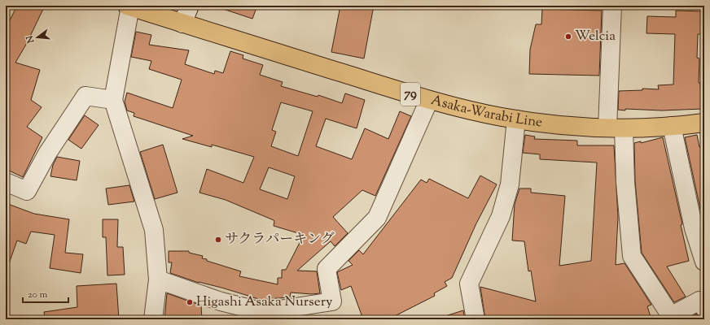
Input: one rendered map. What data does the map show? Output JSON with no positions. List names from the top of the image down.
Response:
{
  "streets": {
    "main road": ["79", "Asaka-Warabi Line"]
  },
  "places": ["Welcia", "サクラパーキング", "Higashi Asaka Nursery"],
  "scale_bar": "20 m",
  "north": "left"
}
